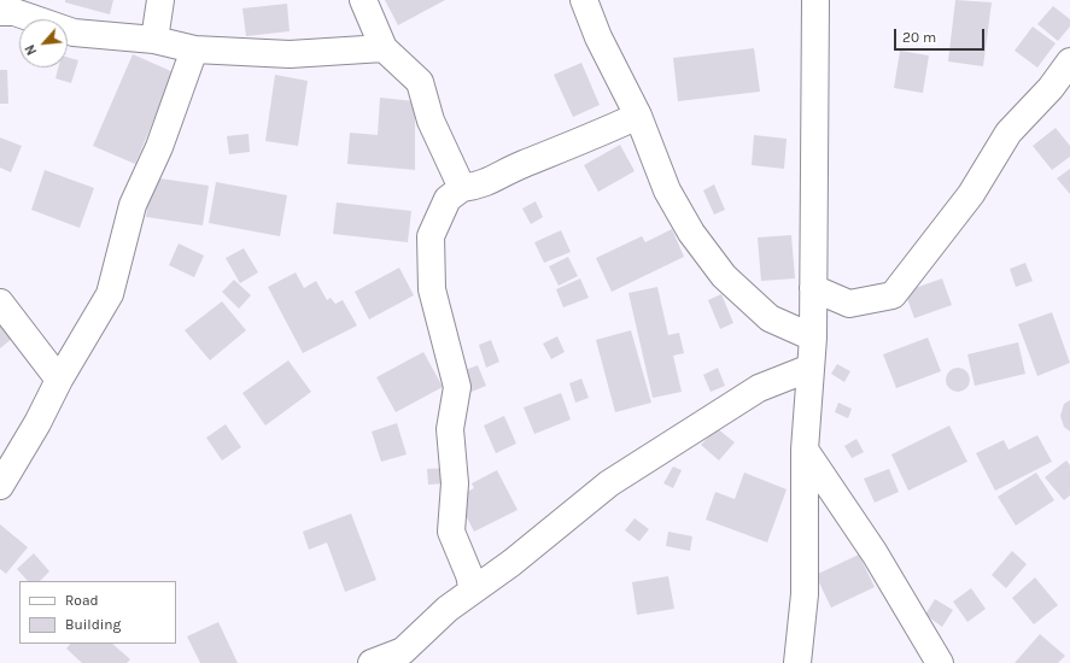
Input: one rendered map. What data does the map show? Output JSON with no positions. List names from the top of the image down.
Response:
{
  "legend": ["Road", "Building"],
  "scale_bar": "20 m",
  "north": "bottom left"
}
